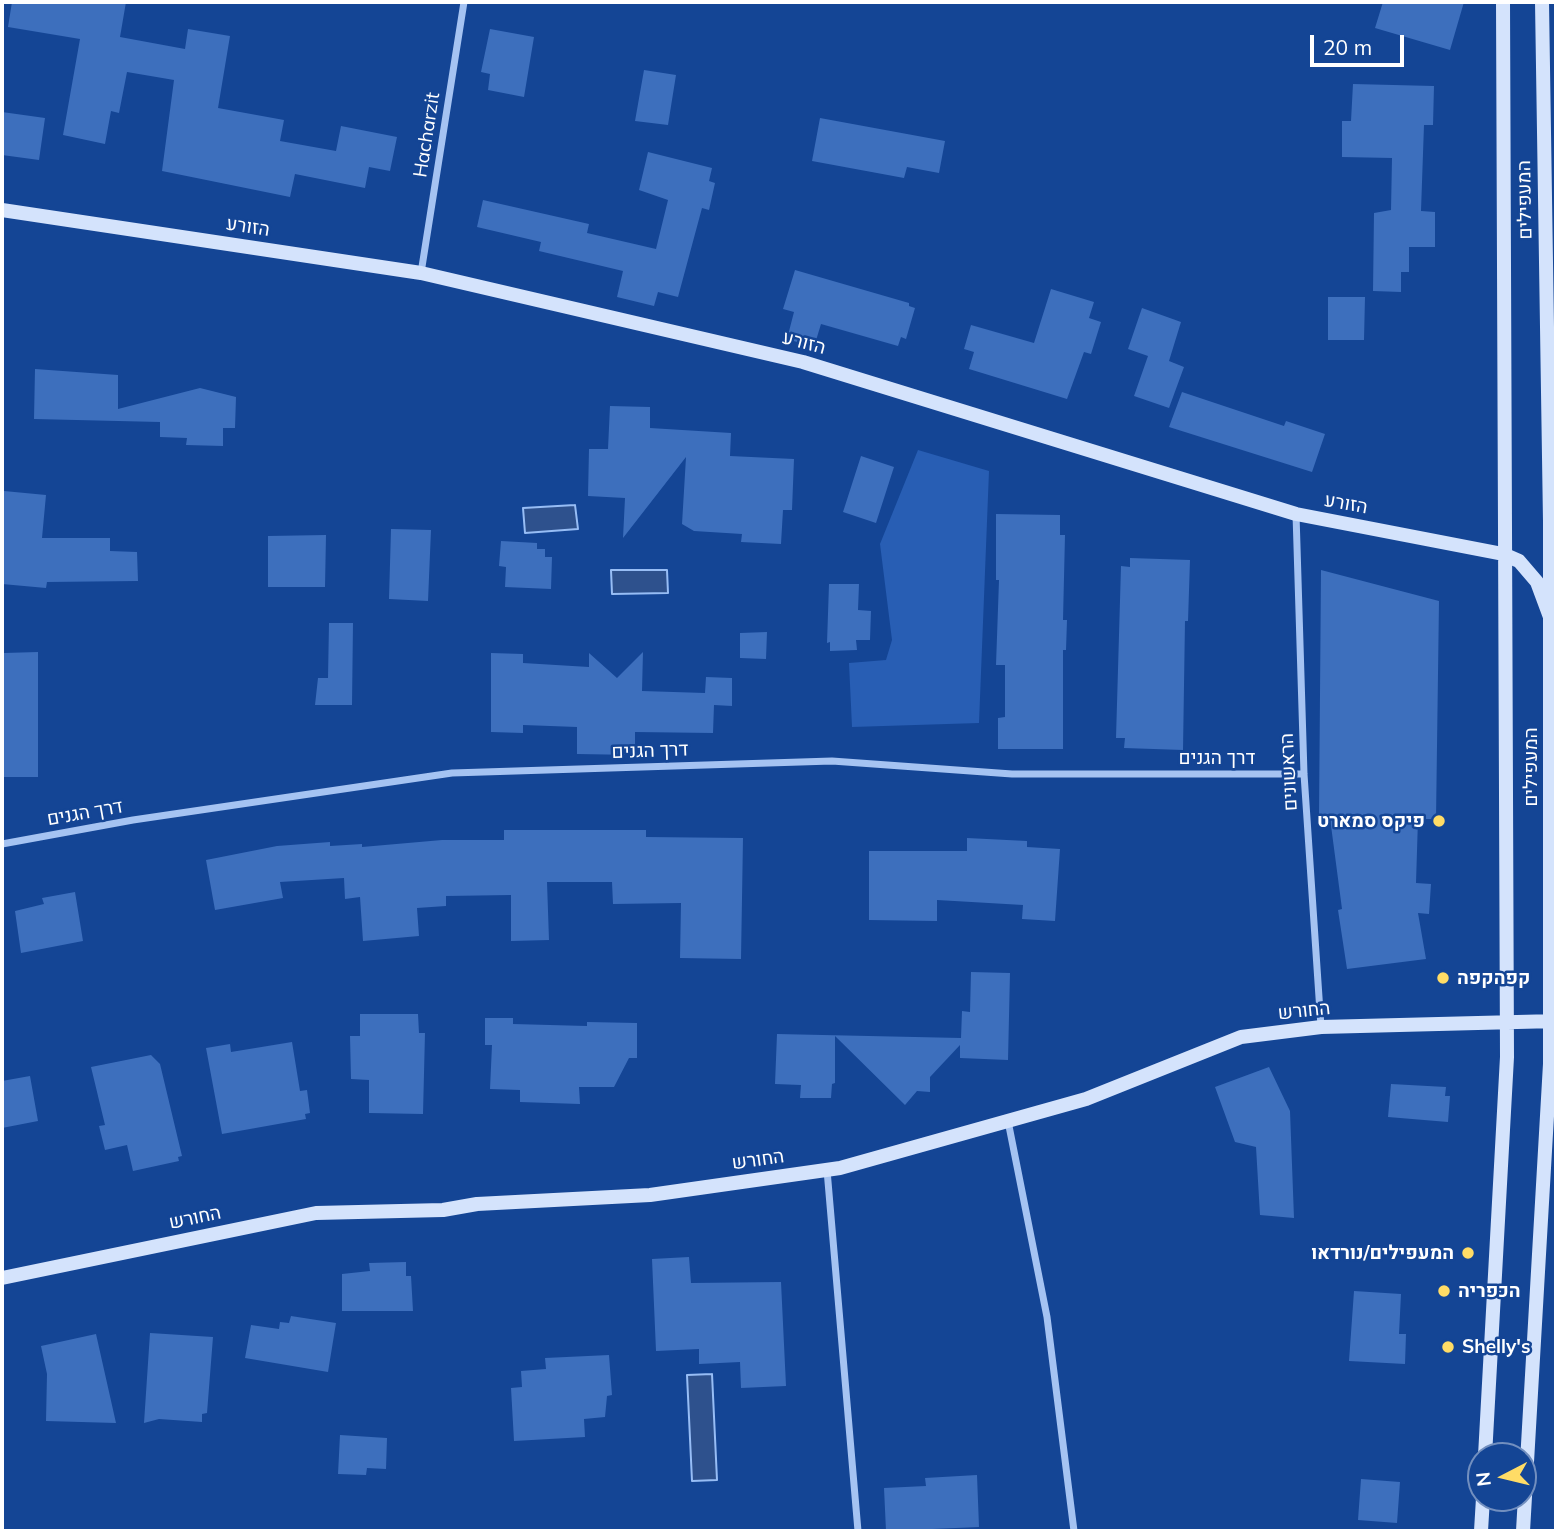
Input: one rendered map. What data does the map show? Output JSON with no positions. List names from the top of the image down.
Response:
{
  "streets": {
    "street": [
      "Hacharzit",
      "המעפילים",
      "הזורע",
      "דרך הגנים",
      "הראשונים",
      "החורש"
    ]
  },
  "crossings": [
    ["Hacharzit", "הזורע"],
    ["המעפילים", "הזורע"],
    ["המעפילים", "החורש"],
    ["הזורע", "הראשונים"],
    ["דרך הגנים", "הראשונים"],
    ["הראשונים", "החורש"]
  ],
  "places": [
    "פיקס סמארט",
    "קפהקפה",
    "המעפילים/נורדאו",
    "הכפריה",
    "Shelly's"
  ],
  "scale_bar": "20 m",
  "north": "left"
}
